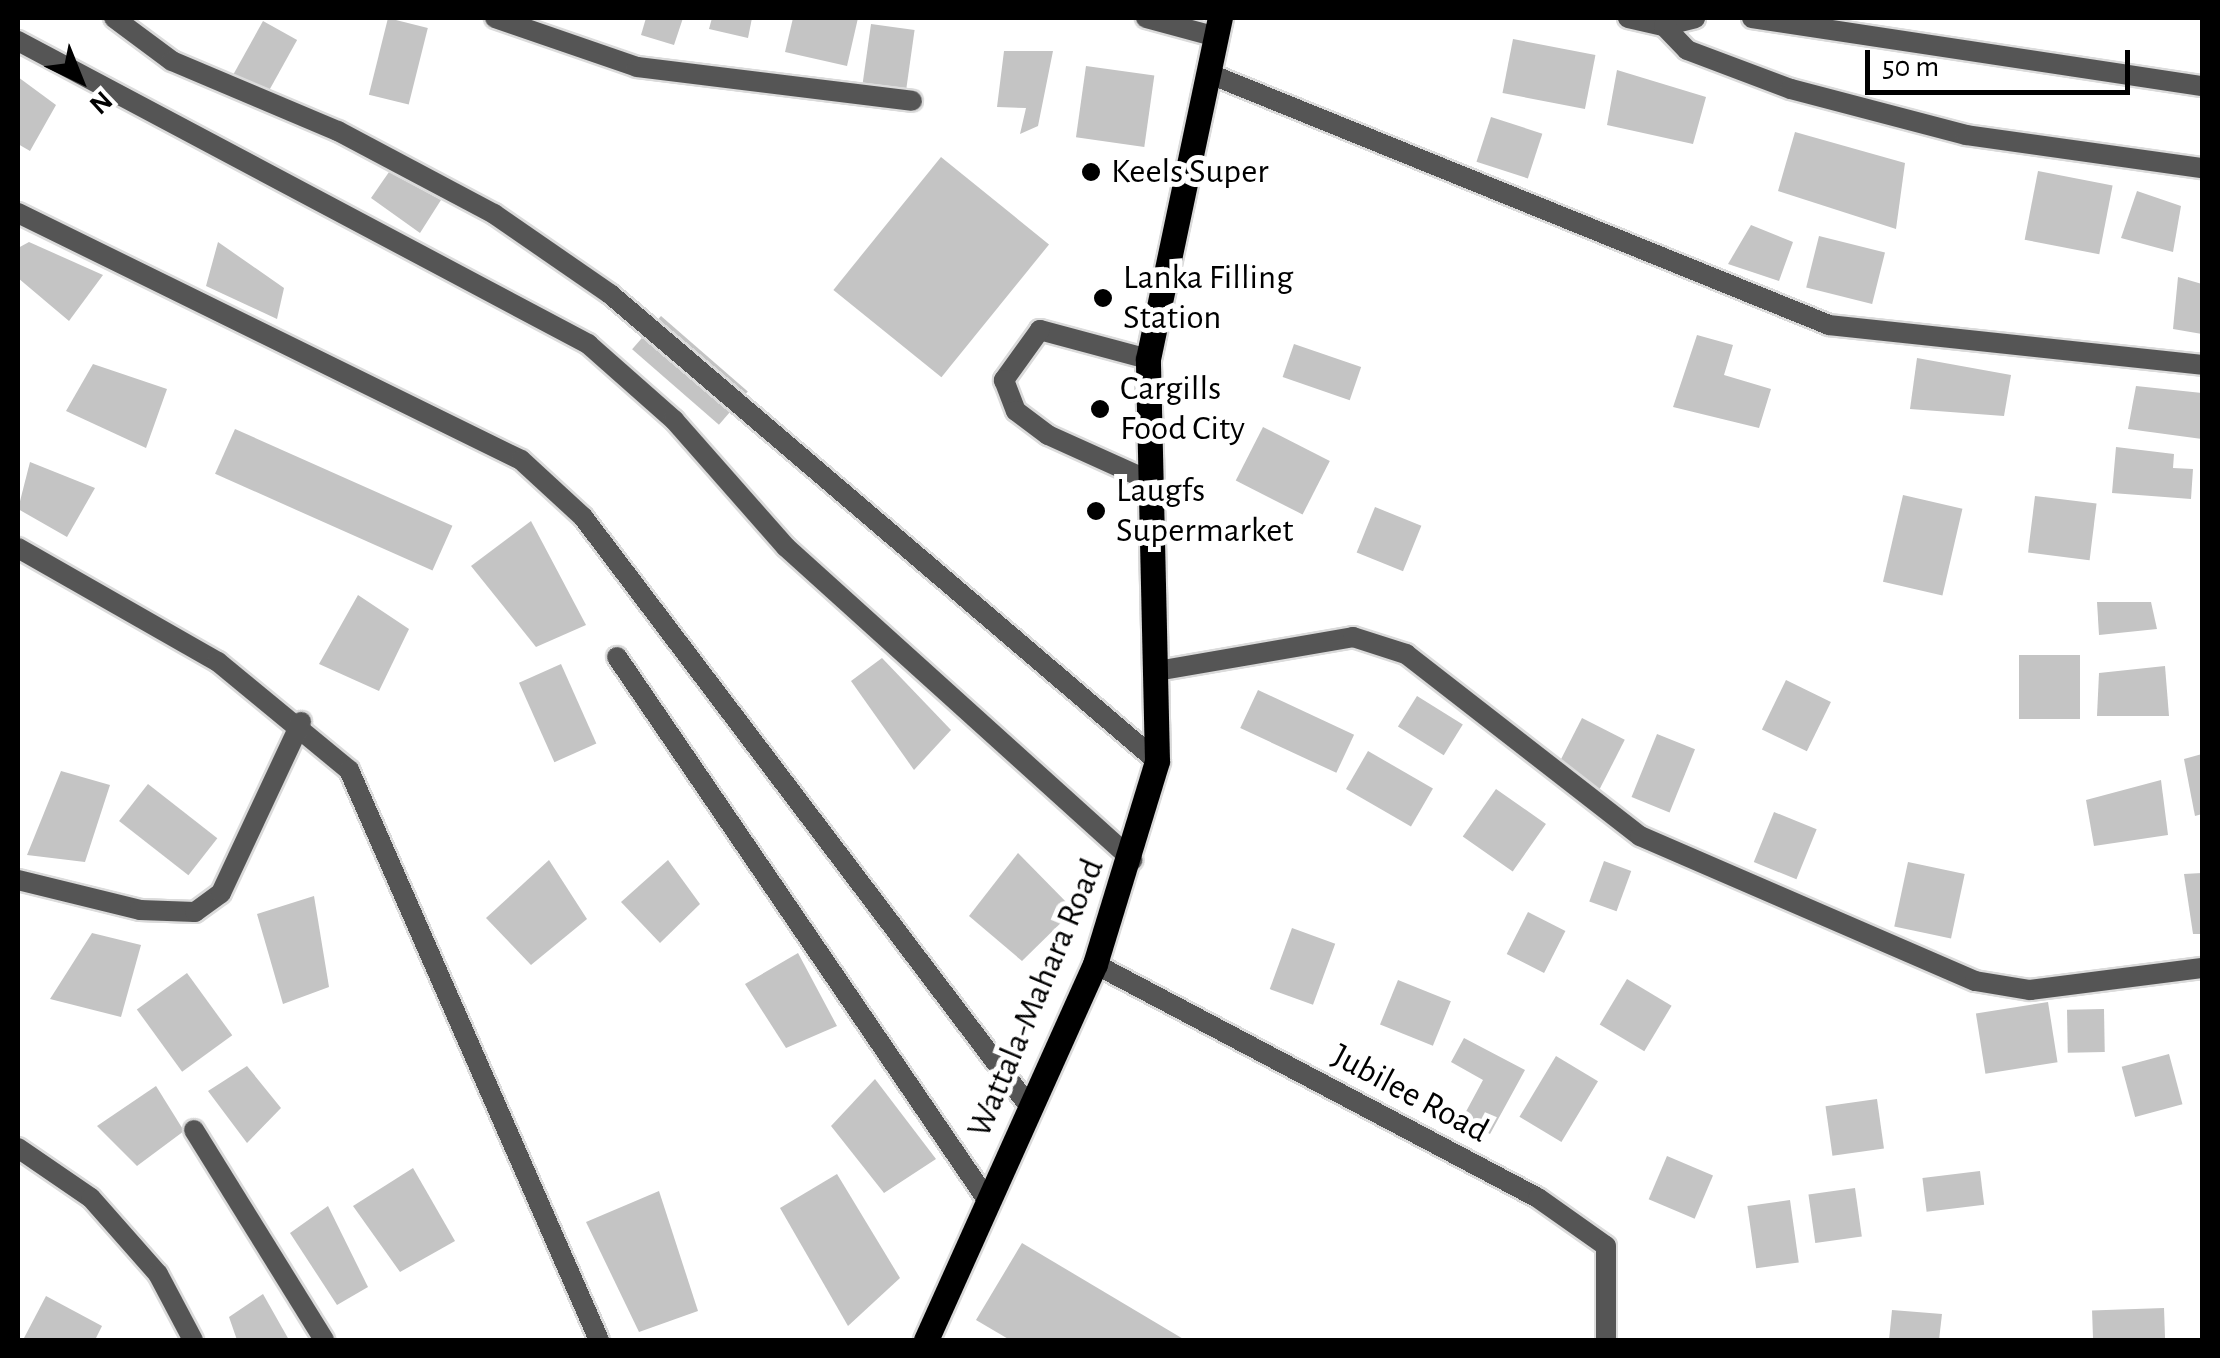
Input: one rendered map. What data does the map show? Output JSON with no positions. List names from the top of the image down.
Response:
{
  "streets": {
    "main road": ["Wattala-Mahara Road"],
    "street": ["Jubilee Road"]
  },
  "crossings": [
    ["Wattala-Mahara Road", "Jubilee Road"]
  ],
  "places": [
    "Keels Super",
    "Lanka Filling Station",
    "Cargills Food City",
    "Laugfs Supermarket"
  ],
  "scale_bar": "50 m",
  "north": "bottom right"
}
